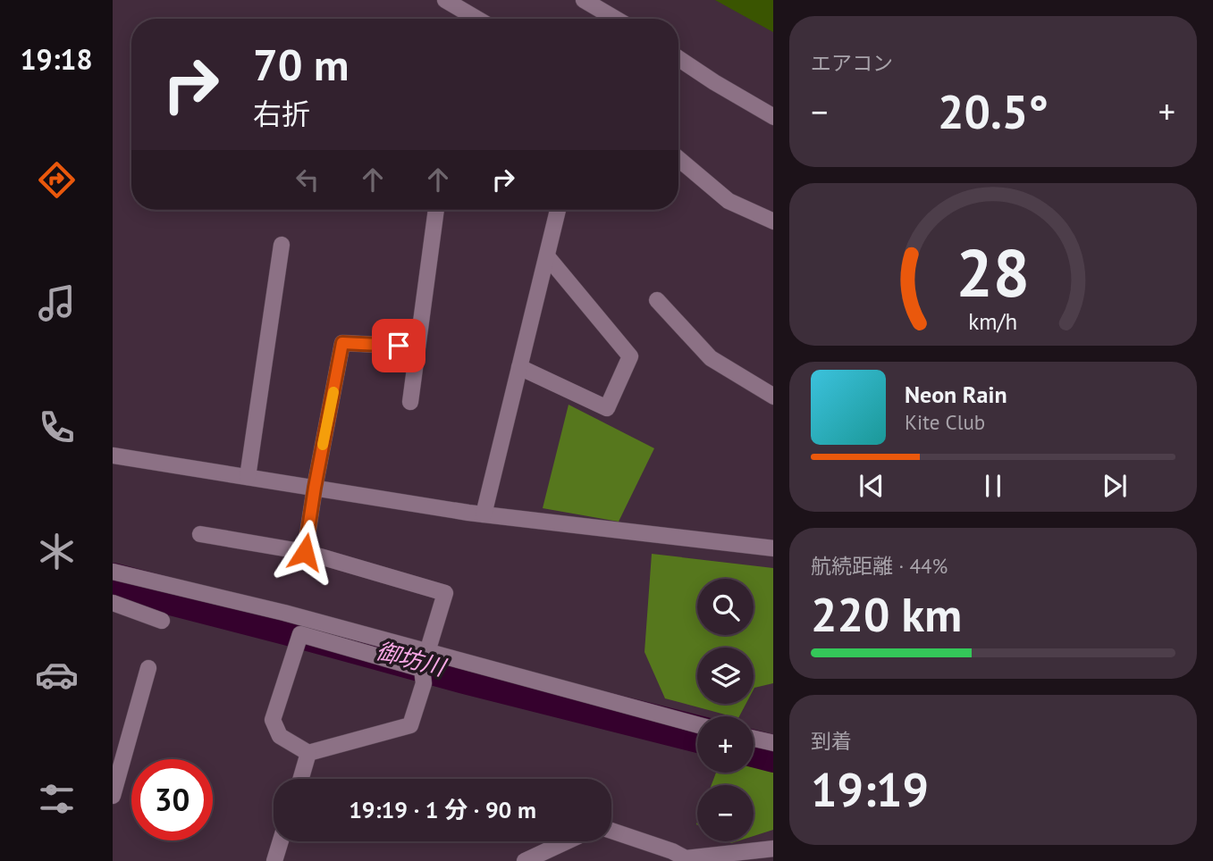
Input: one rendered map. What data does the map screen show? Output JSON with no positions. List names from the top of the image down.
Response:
{
  "water": ["御坊川"],
  "page": {
    "tabs": "19:18",
    "tile": [
      "エアコン",
      ["航続距離 · 44%", "220 km"],
      ["到着", "19:19"]
    ],
    "turn": ["70 m", "右折"],
    "heat": ["−", "20.5°", "+"],
    "song": ["Neon Rain", "Kite Club"],
    "map_buttons": ["+", "−"],
    "limit": "30",
    "trip": "19:19 · 1 分 · 90 m",
    "gauge": ["28", "km/h"]
  }
}
